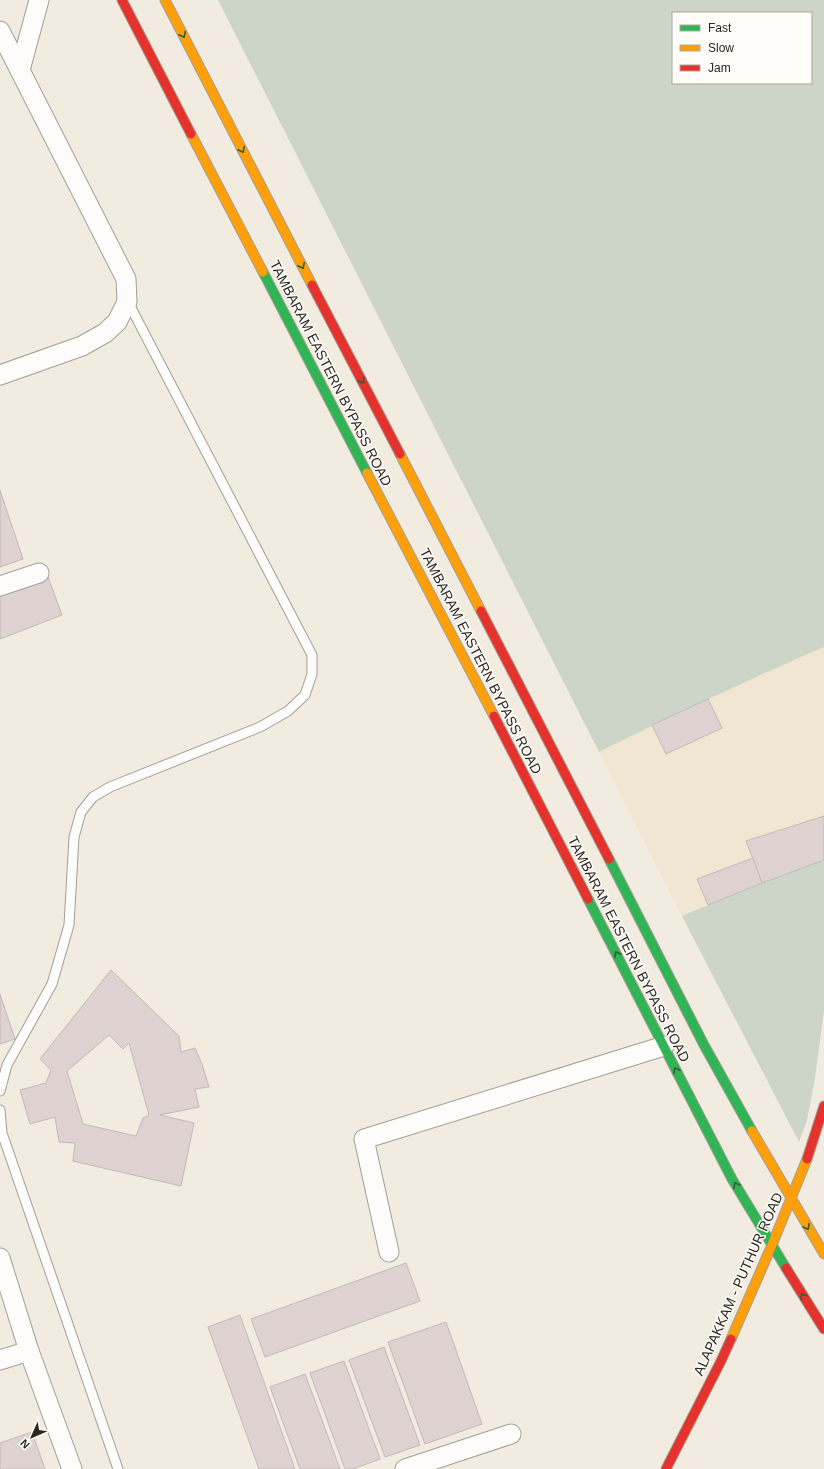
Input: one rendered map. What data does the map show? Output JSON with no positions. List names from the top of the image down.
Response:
{
  "streets": {
    "main road": ["TAMBARAM EASTERN BYPASS ROAD", "ALAPAKKAM - PUTHUR ROAD"]
  },
  "crossings": [
    ["TAMBARAM EASTERN BYPASS ROAD", "ALAPAKKAM - PUTHUR ROAD"]
  ],
  "legend": ["Fast", "Slow", "Jam"],
  "north": "bottom left"
}
